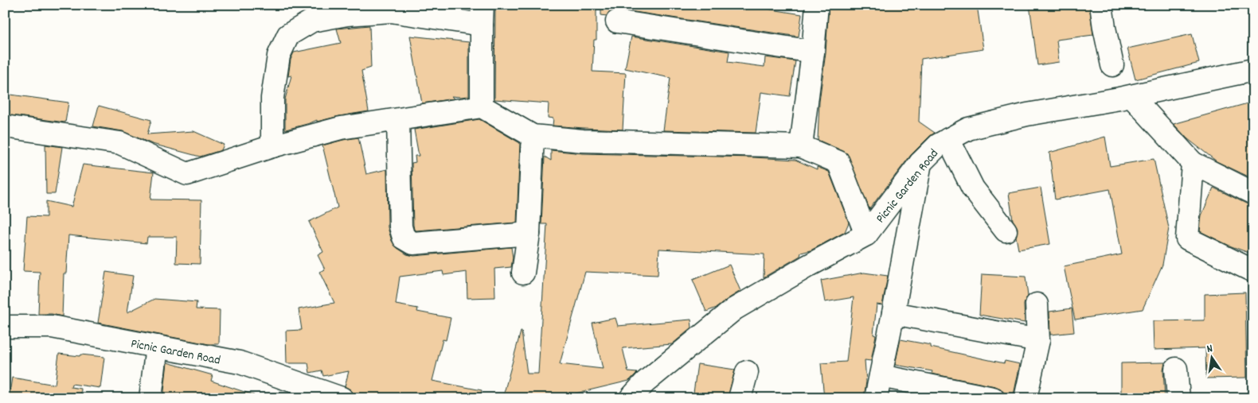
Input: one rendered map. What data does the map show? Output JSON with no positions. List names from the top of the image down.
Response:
{
  "streets": {
    "street": ["Picnic Garden Road"]
  },
  "north": "top"
}
